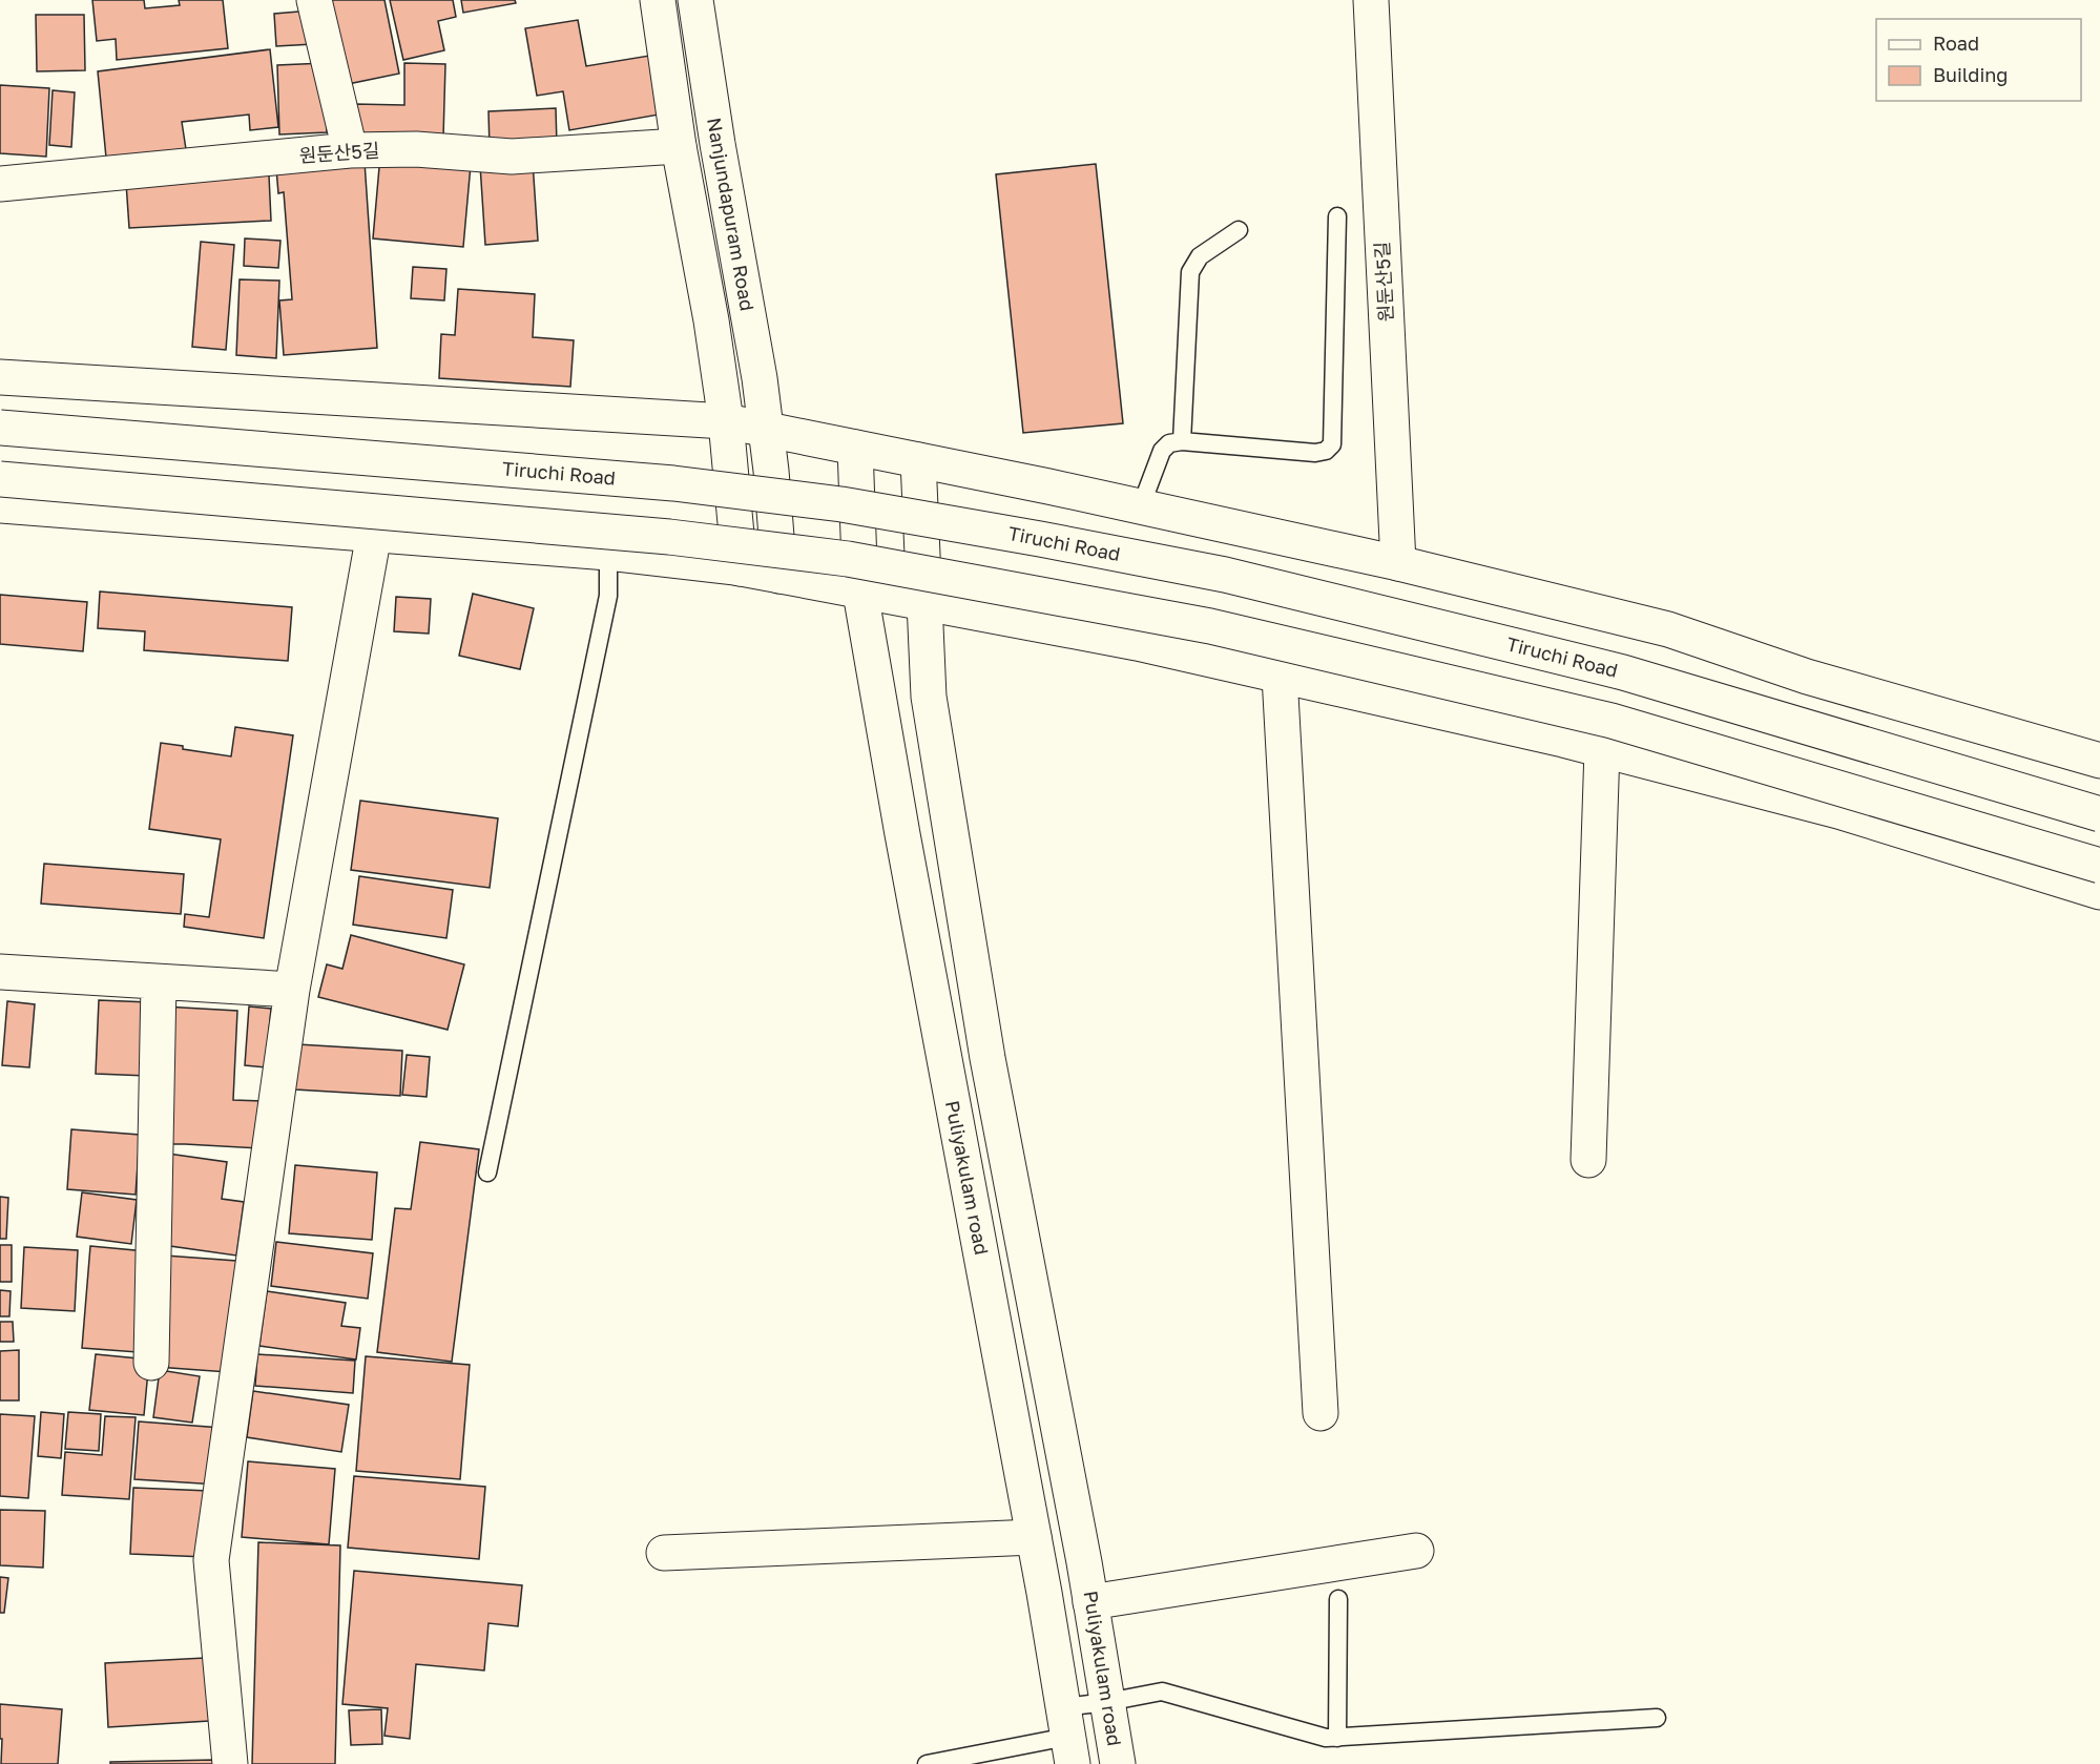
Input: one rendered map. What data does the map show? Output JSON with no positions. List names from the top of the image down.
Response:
{
  "streets": {
    "main road": [
      "원둔산5길",
      "Nanjundapuram Road",
      "Tiruchi Road",
      "Puliyakulam road"
    ]
  },
  "crossings": [
    ["원둔산5길", "Nanjundapuram Road"]
  ],
  "legend": ["Road", "Building"]
}
